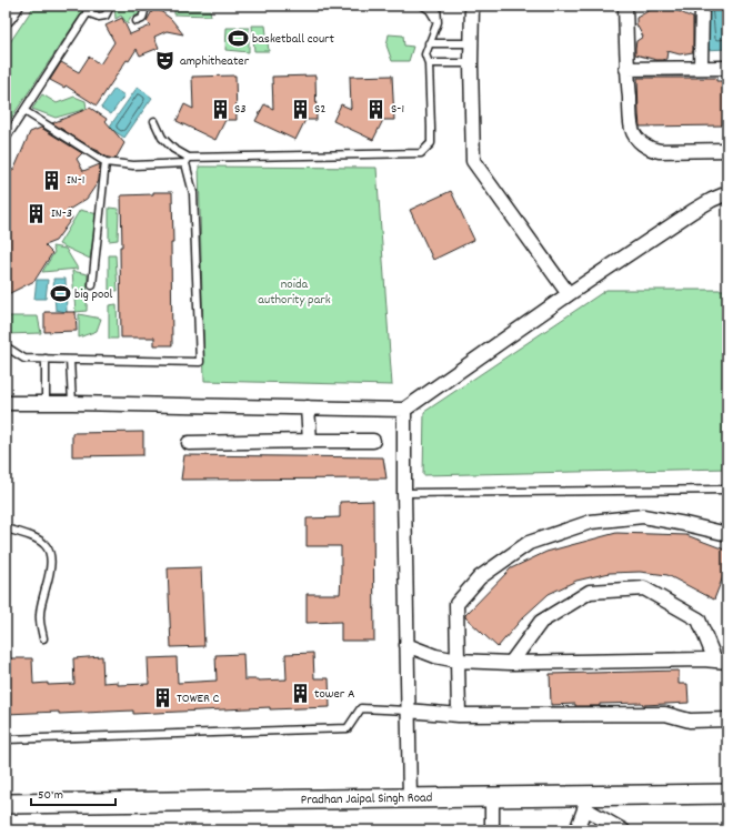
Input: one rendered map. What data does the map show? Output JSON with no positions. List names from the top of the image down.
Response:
{
  "streets": {
    "street": ["Pradhan Jaipal Singh Road"]
  },
  "parks": ["noida authority park"],
  "places": {
    "sports": ["basketball court", "big pool"],
    "theatre": ["amphitheater"],
    "building": [
      "S3",
      "S2",
      "S-1",
      "IN-1",
      "IN-3",
      "tower A",
      "TOWER C"
    ]
  },
  "scale_bar": "50 m"
}
